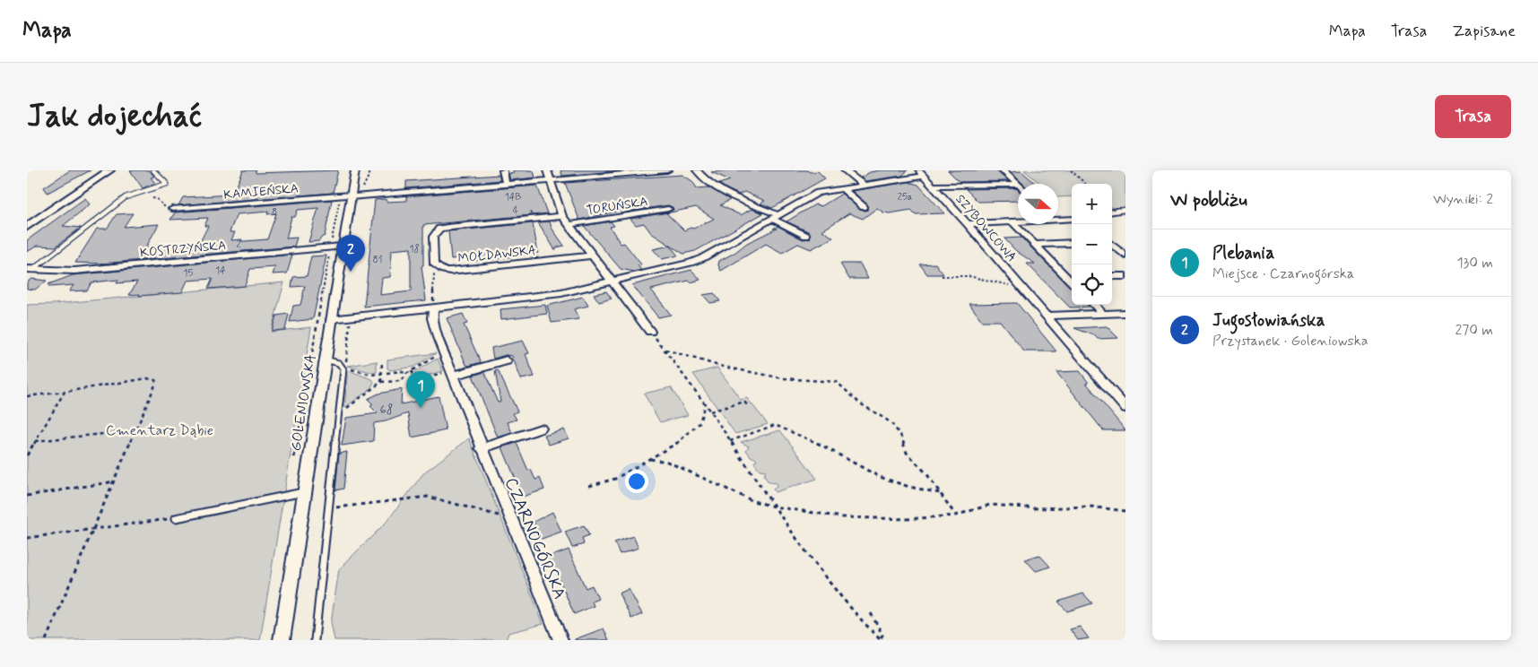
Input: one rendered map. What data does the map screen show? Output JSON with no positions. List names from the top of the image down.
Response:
{
  "streets": {
    "street": [
      "KAMIEŃSKA",
      "TORUŃSKA",
      "SZYBOWCOWA",
      "KOSTRZYŃSKA",
      "MOŁDAWSKA",
      "GOLENIOWSKA",
      "CZARNOGÓRSKA"
    ]
  },
  "crossings": [
    ["KAMIEŃSKA", "TORUŃSKA"],
    ["KAMIEŃSKA", "GOLENIOWSKA"],
    ["TORUŃSKA", "MOŁDAWSKA"],
    ["KOSTRZYŃSKA", "GOLENIOWSKA"]
  ],
  "parks": ["Cmentarz Dąbie"],
  "house_numbers": [
    "14B",
    "25a",
    "4",
    "8",
    "2",
    "18",
    "81",
    "14",
    "15",
    "68"
  ],
  "north": "right",
  "page": {
    "header": "Mapa",
    "nav": ["Mapa", "Trasa", "Zapisane"],
    "buttons": "Trasa",
    "title": "Jak dojechać",
    "heading": ["W pobliżu", "Wyniki: 2"],
    "map_buttons": ["+", "−"],
    "list": [
      {
        "mark": "1",
        "name": "Plebania",
        "note": "Miejsce · Czarnogórska",
        "value": "130 m"
      },
      {
        "mark": "2",
        "name": "Jugosłowiańska",
        "note": "Przystanek · Goleniowska",
        "value": "270 m"
      }
    ],
    "pins": ["2", "1"]
  }
}
